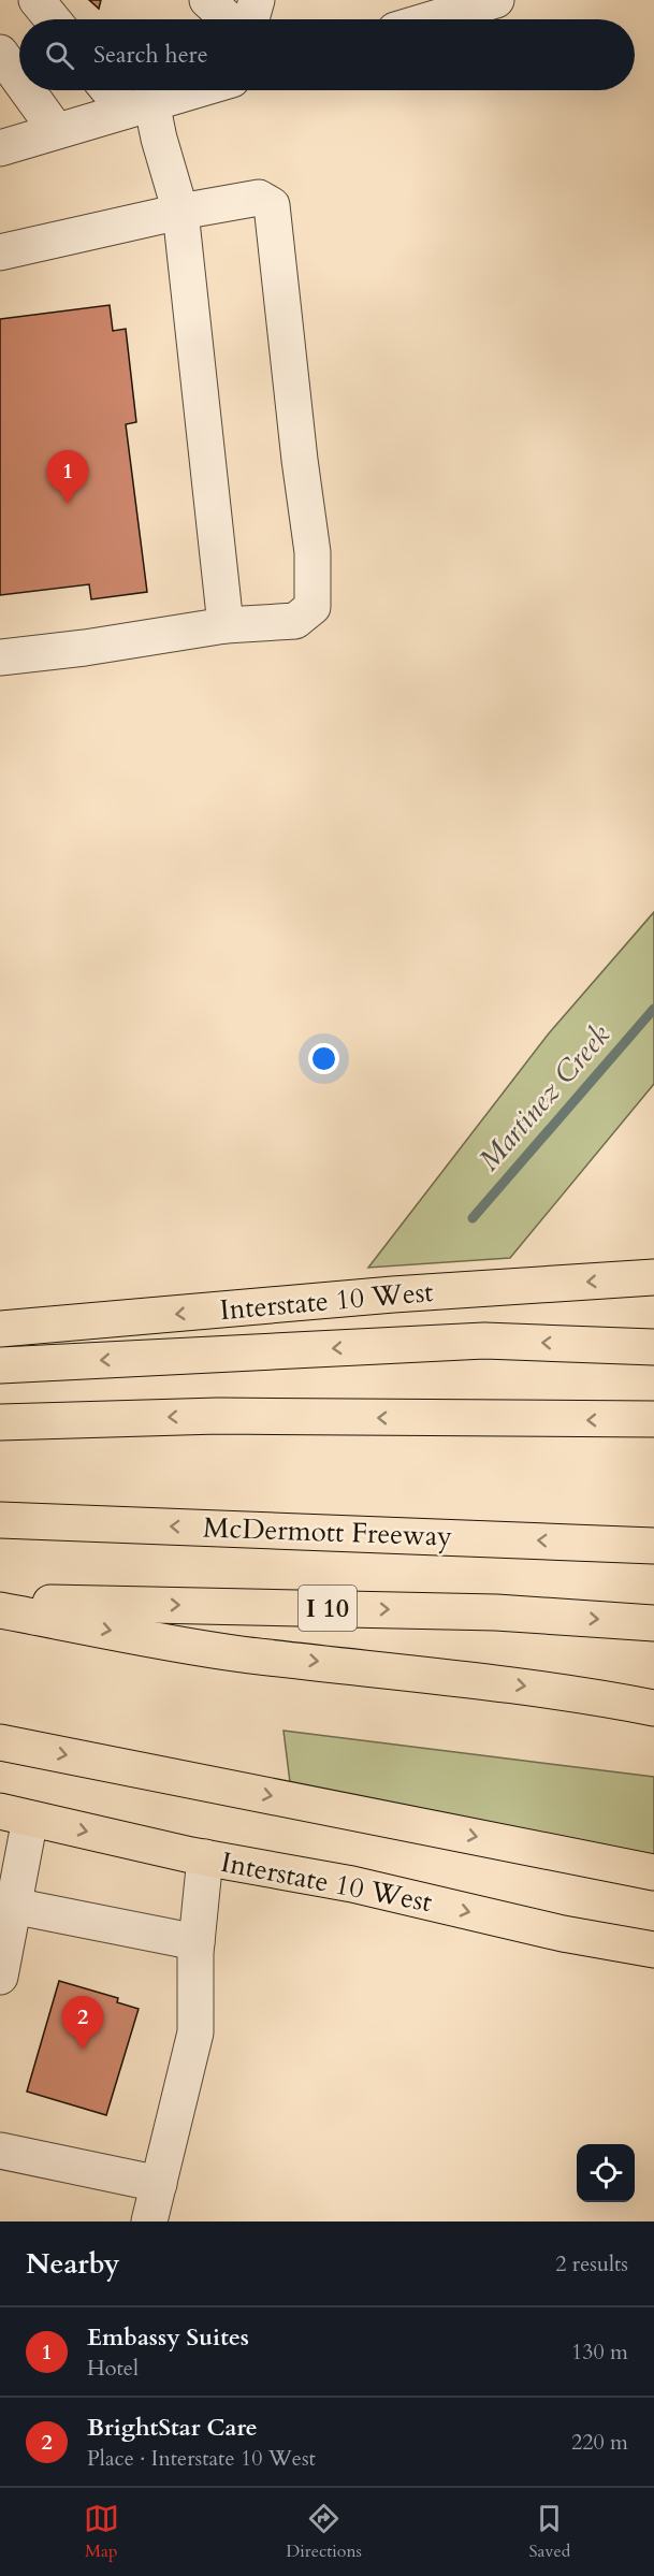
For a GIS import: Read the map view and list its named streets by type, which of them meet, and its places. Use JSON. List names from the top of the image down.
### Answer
{
  "streets": {
    "main road": ["Interstate 10 West", "McDermott Freeway", "I 10"]
  },
  "water": ["Martinez Creek"],
  "page": {
    "search": "Search here",
    "pins": ["1", "2"],
    "heading": ["Nearby", "2 results"],
    "list": [
      {
        "mark": "1",
        "name": "Embassy Suites",
        "note": "Hotel",
        "value": "130 m"
      },
      {
        "mark": "2",
        "name": "BrightStar Care",
        "note": "Place · Interstate 10 West",
        "value": "220 m"
      }
    ],
    "nav": ["Map", "Directions", "Saved"]
  }
}
